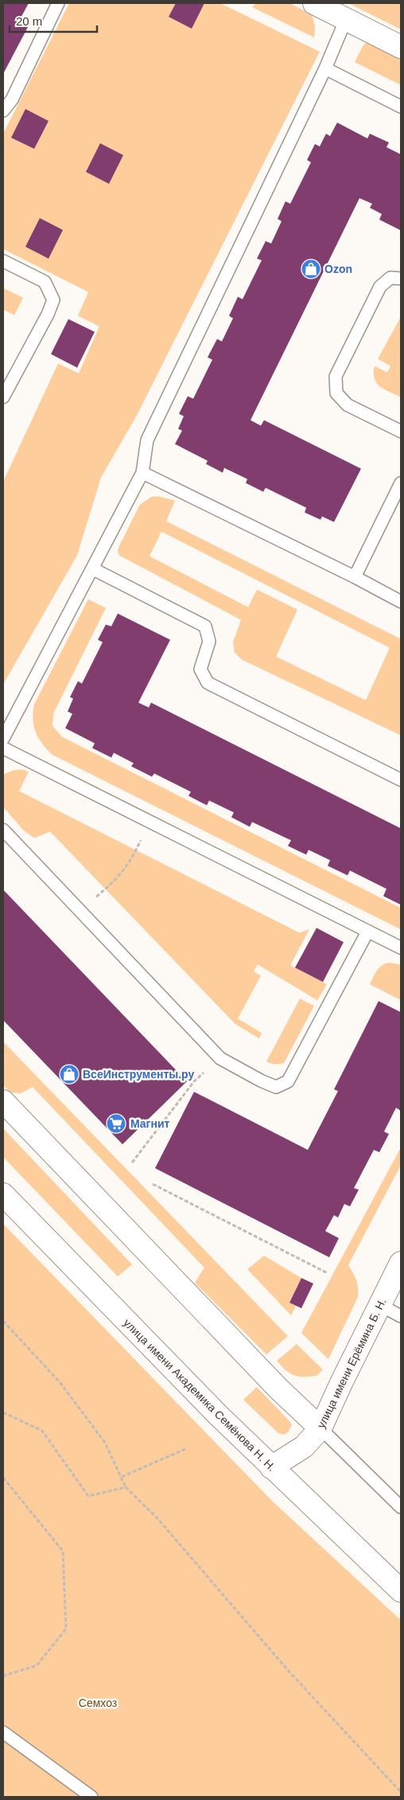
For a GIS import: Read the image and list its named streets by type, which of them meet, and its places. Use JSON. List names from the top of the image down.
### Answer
{
  "streets": {
    "street": ["улица имени Ерёмина Б. Н.", "улица имени Академика Семёнова Н. Н."]
  },
  "crossings": [
    ["улица имени Ерёмина Б. Н.", "улица имени Академика Семёнова Н. Н."]
  ],
  "parks": ["Семхоз"],
  "places": {
    "shop": ["Ozon", "ВсеИнструменты.ру"],
    "supermarket": ["Магнит"]
  },
  "scale_bar": "20 m"
}
